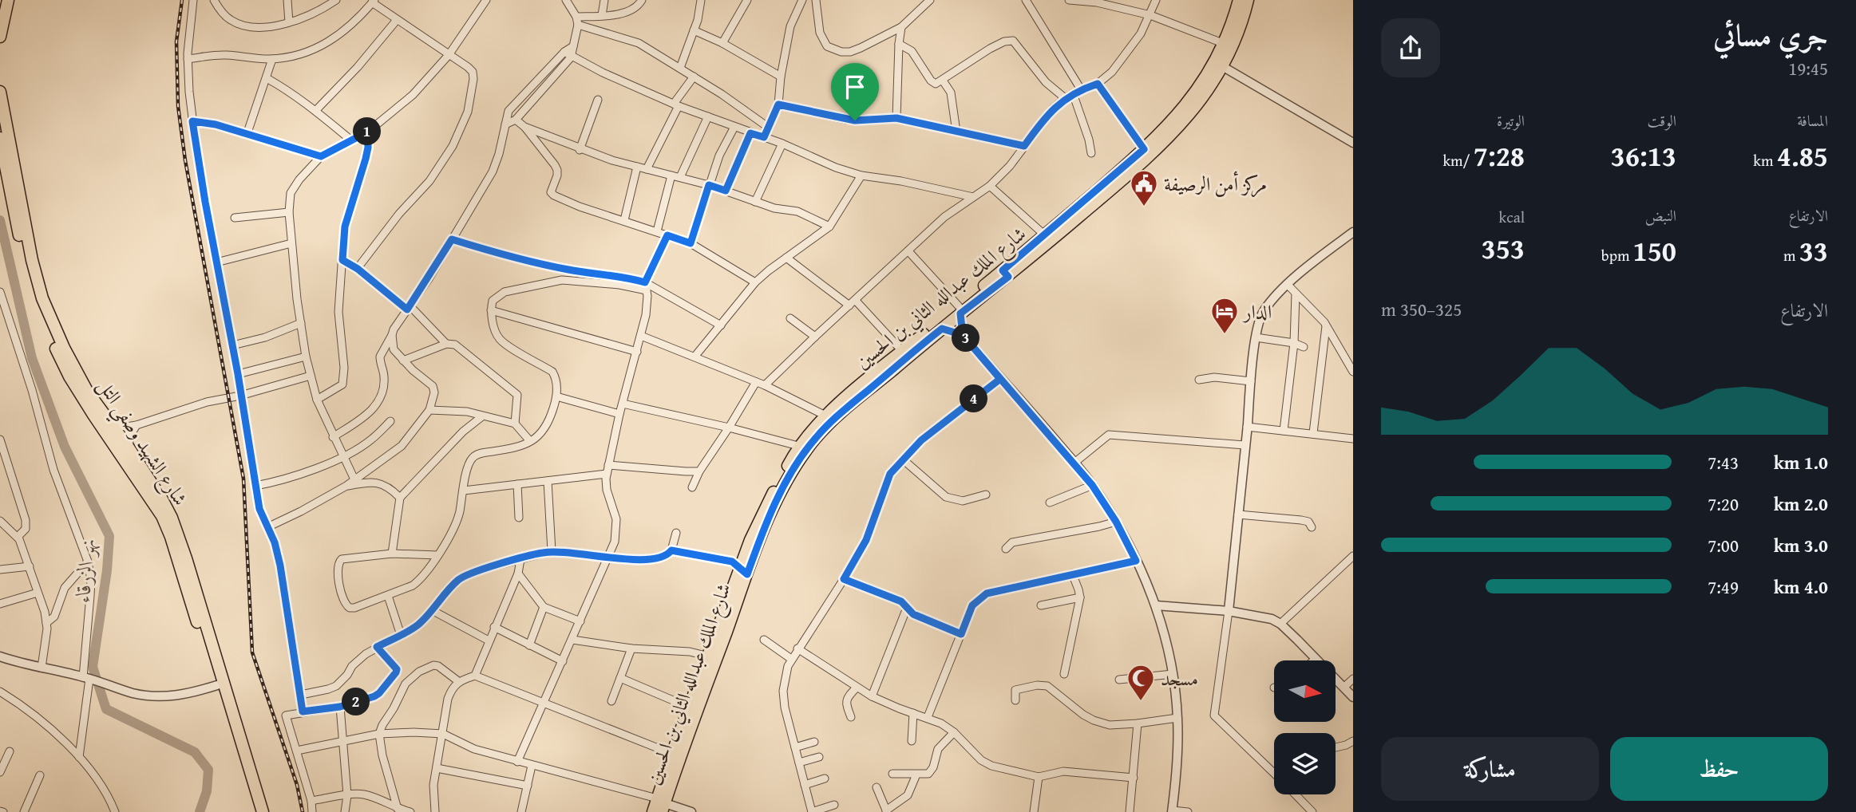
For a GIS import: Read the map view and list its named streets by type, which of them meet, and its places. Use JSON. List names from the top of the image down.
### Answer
{
  "streets": {
    "main road": ["شارع الملك عبدالله الثاني بن الحسين", "شارع الشهيد وصفي التل"]
  },
  "water": ["نهر الزرقاء"],
  "places": {
    "public building": ["مركز أمن الرصيفة"],
    "hotel": ["الدار"],
    "mosque": ["مسجد"]
  },
  "north": "right",
  "page": {
    "heading": ["جري مسائي", "19:45"],
    "stats": [
      ["المسافة", "4.85 km"],
      ["الوقت", "36:13"],
      ["الوتيرة", "7:28 /km"],
      ["الارتفاع", "33 m"],
      ["النبض", "150 bpm"],
      ["kcal", "353"]
    ],
    "pins": [
      "1",
      "3",
      "4",
      "2"
    ],
    "chart": ["الارتفاع", "325–350 m"],
    "list": [
      {
        "name": "1.0 km",
        "note": "7:43"
      },
      {
        "name": "2.0 km",
        "note": "7:20"
      },
      {
        "name": "3.0 km",
        "note": "7:00"
      },
      {
        "name": "4.0 km",
        "note": "7:49"
      }
    ],
    "buttons": ["حفظ", "مشاركة"]
  }
}
